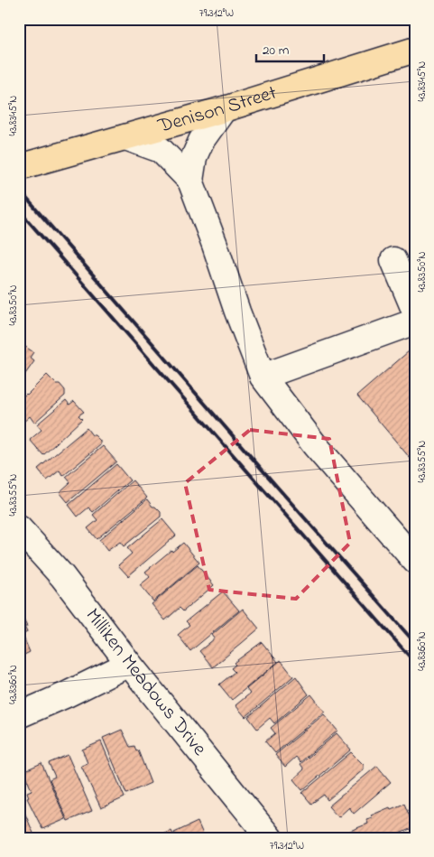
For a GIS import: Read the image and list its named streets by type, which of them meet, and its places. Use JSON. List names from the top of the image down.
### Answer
{
  "streets": {
    "main road": ["Denison Street"],
    "street": ["Milliken Meadows Drive"]
  },
  "scale_bar": "20 m",
  "coordinates": [
    "79.312°W",
    "43.8345°N",
    "43.8350°N",
    "43.8355°N",
    "43.8360°N"
  ]
}
